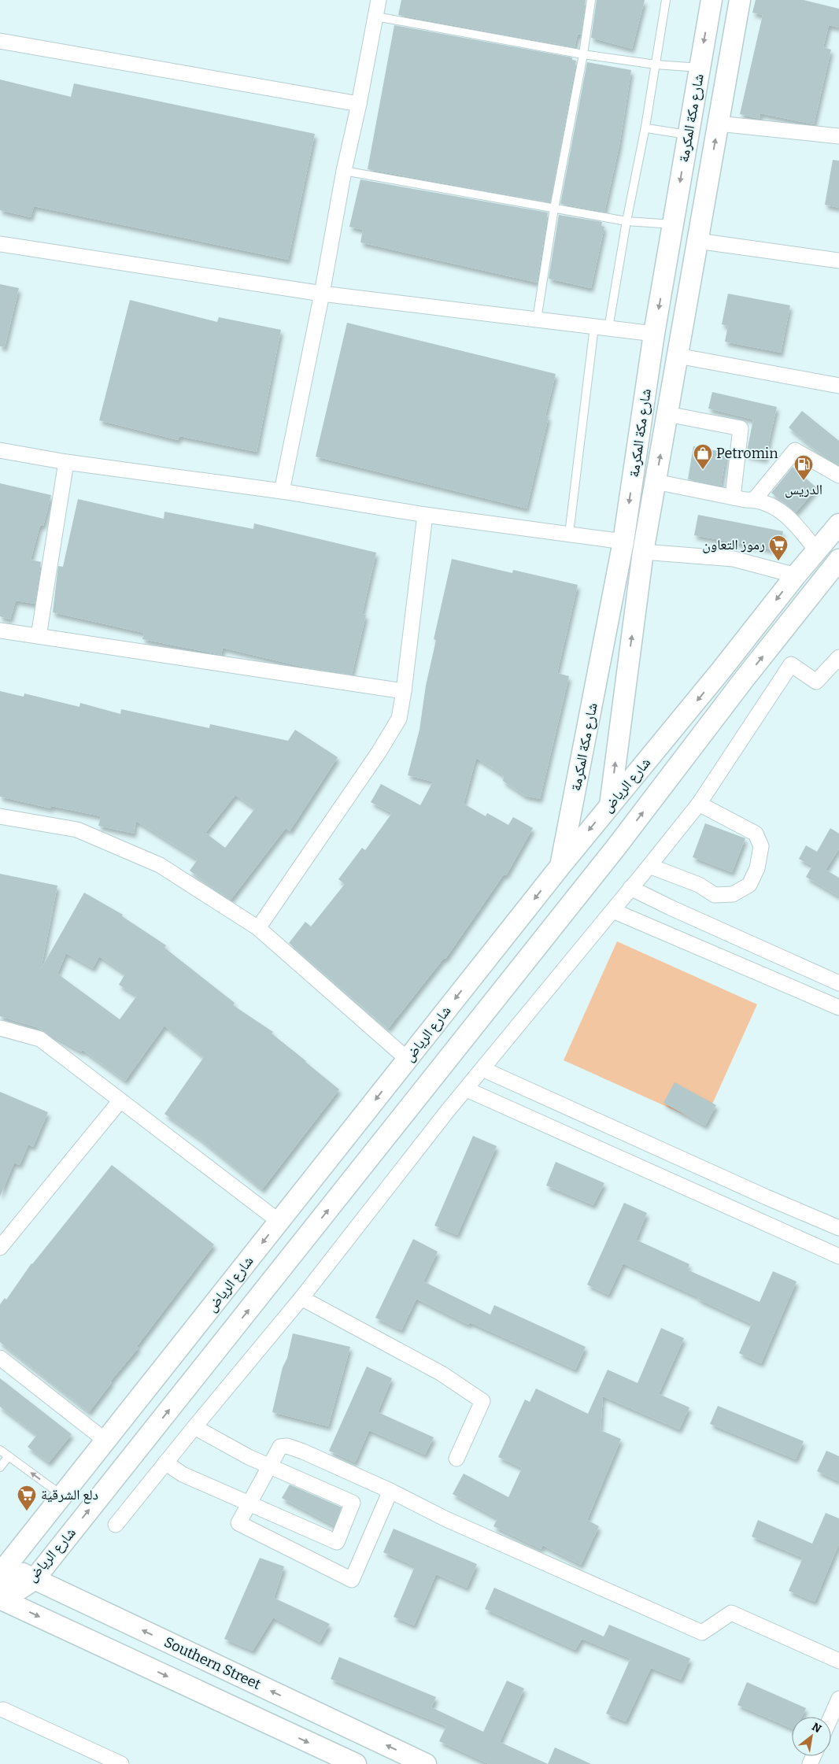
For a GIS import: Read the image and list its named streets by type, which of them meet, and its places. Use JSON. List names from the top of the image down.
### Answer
{
  "streets": {
    "main road": ["شارع مكة المكرمة", "شارع الرياض", "Southern Street"]
  },
  "crossings": [
    ["شارع مكة المكرمة", "شارع الرياض"],
    ["شارع الرياض", "Southern Street"]
  ],
  "places": {
    "shop": ["Petromin"],
    "fuel station": ["الدريس"],
    "supermarket": ["رموز التعاون", "دلع الشرقية"]
  },
  "north": "top right"
}
